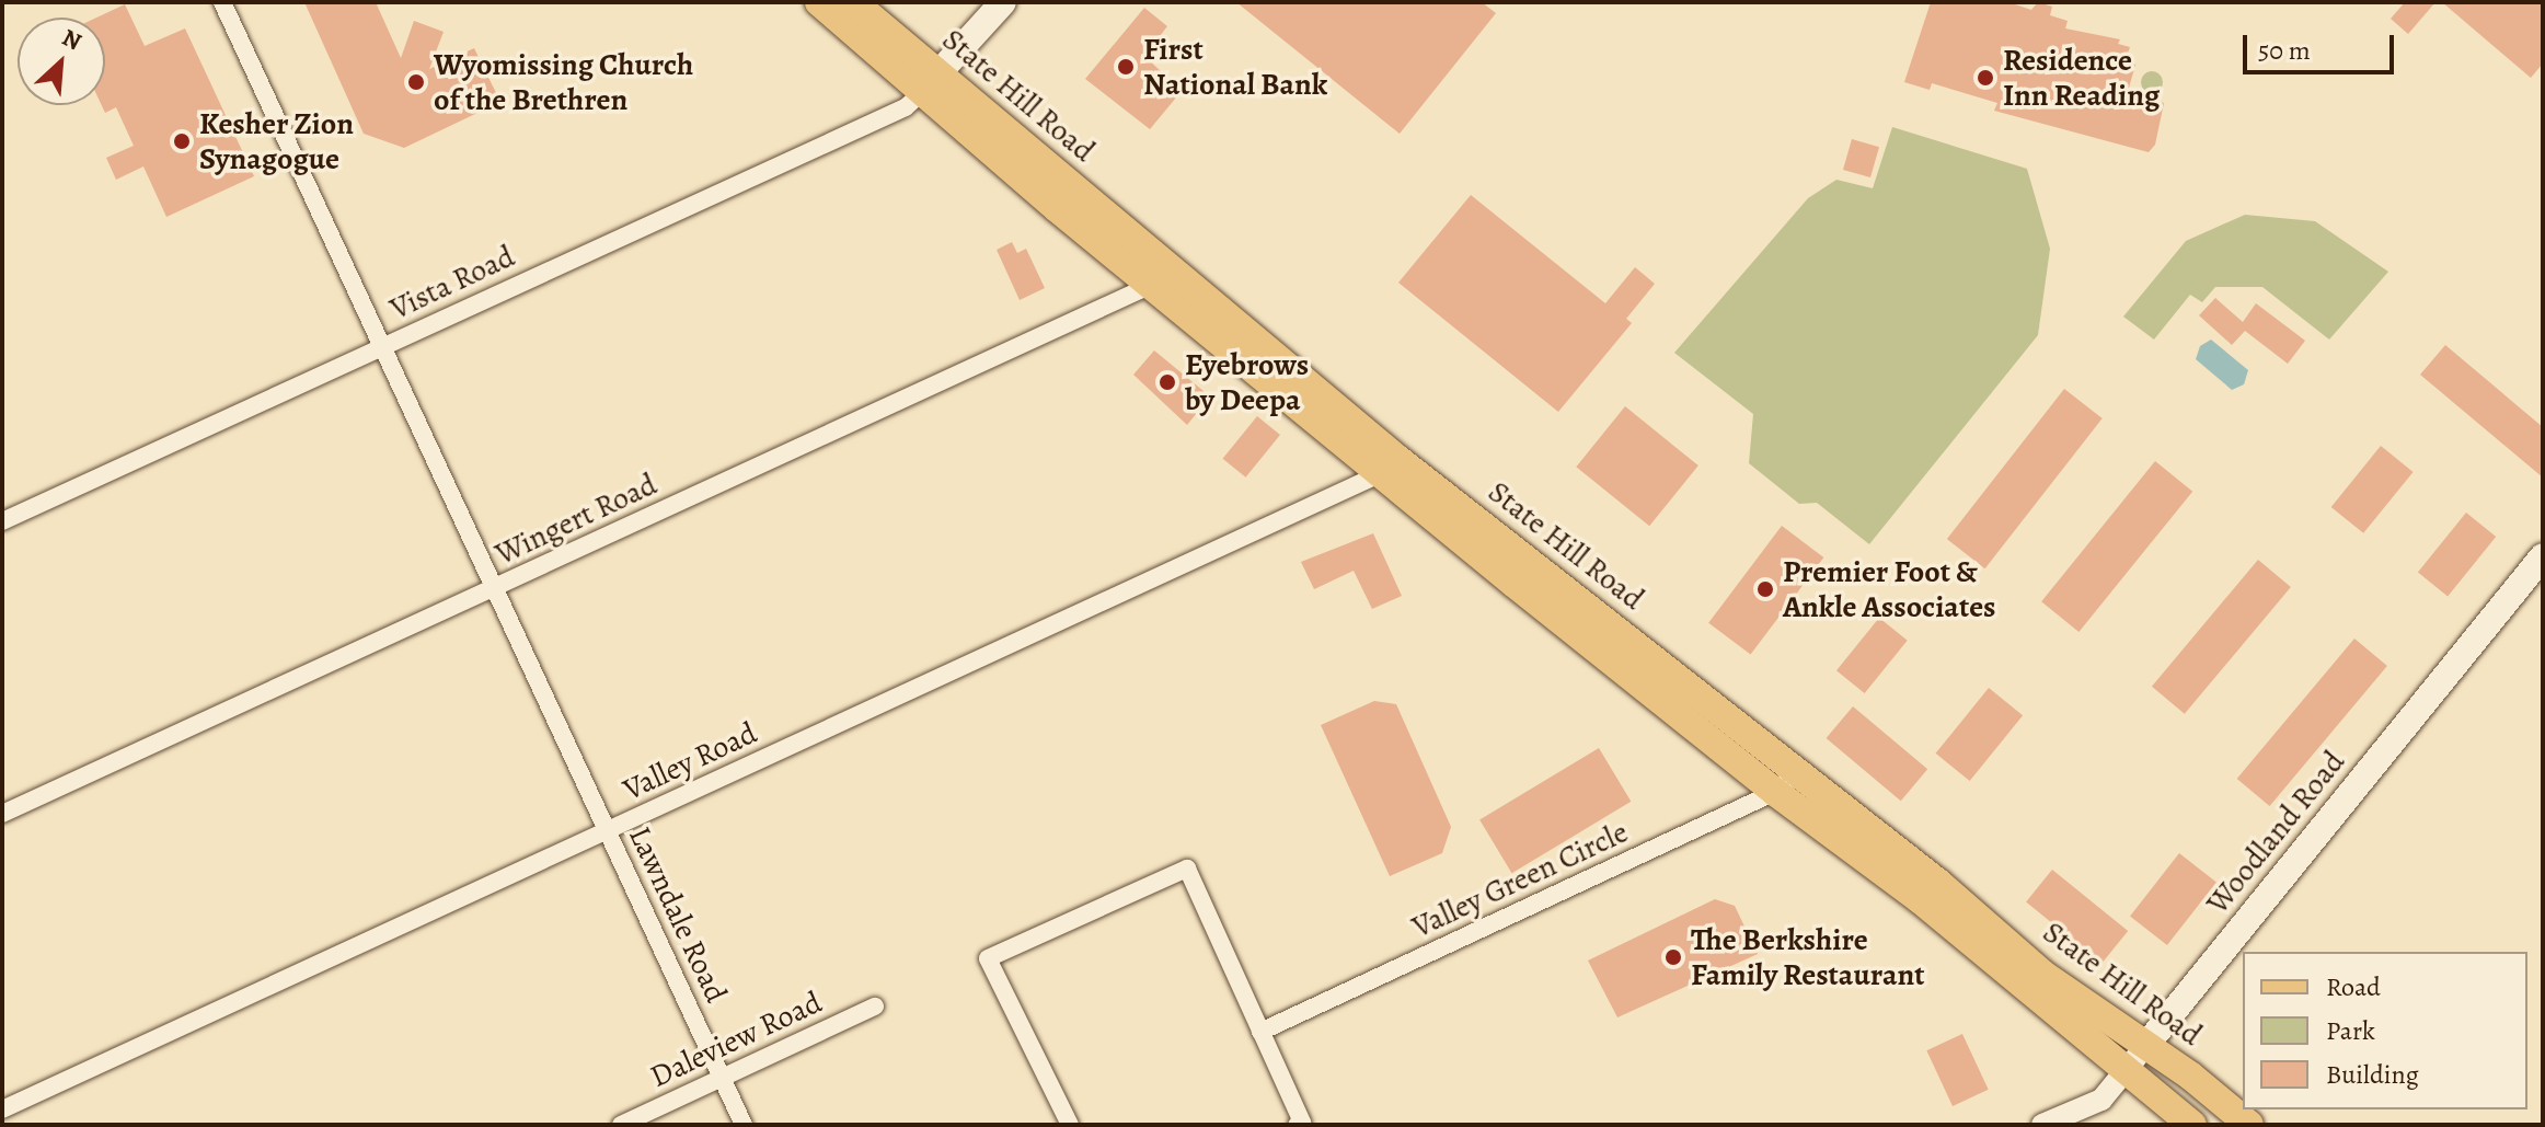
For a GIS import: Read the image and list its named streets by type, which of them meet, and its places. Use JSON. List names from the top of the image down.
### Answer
{
  "streets": {
    "main road": ["State Hill Road", "Woodland Road"],
    "street": [
      "Vista Road",
      "Wingert Road",
      "Valley Road",
      "Valley Green Circle",
      "Lawndale Road",
      "Daleview Road"
    ]
  },
  "crossings": [
    ["State Hill Road", "Vista Road"],
    ["State Hill Road", "Wingert Road"],
    ["State Hill Road", "Valley Road"],
    ["State Hill Road", "Woodland Road"],
    ["State Hill Road", "Valley Green Circle"],
    ["Vista Road", "Lawndale Road"],
    ["Wingert Road", "Lawndale Road"],
    ["Valley Road", "Lawndale Road"],
    ["Lawndale Road", "Daleview Road"]
  ],
  "places": [
    "First National Bank",
    "Residence Inn Reading",
    "Wyomissing Church of the Brethren",
    "Kesher Zion Synagogue",
    "Eyebrows by Deepa",
    "Premier Foot & Ankle Associates",
    "The Berkshire Family Restaurant"
  ],
  "legend": ["Road", "Park", "Building"],
  "scale_bar": "50 m",
  "north": "top right"
}
